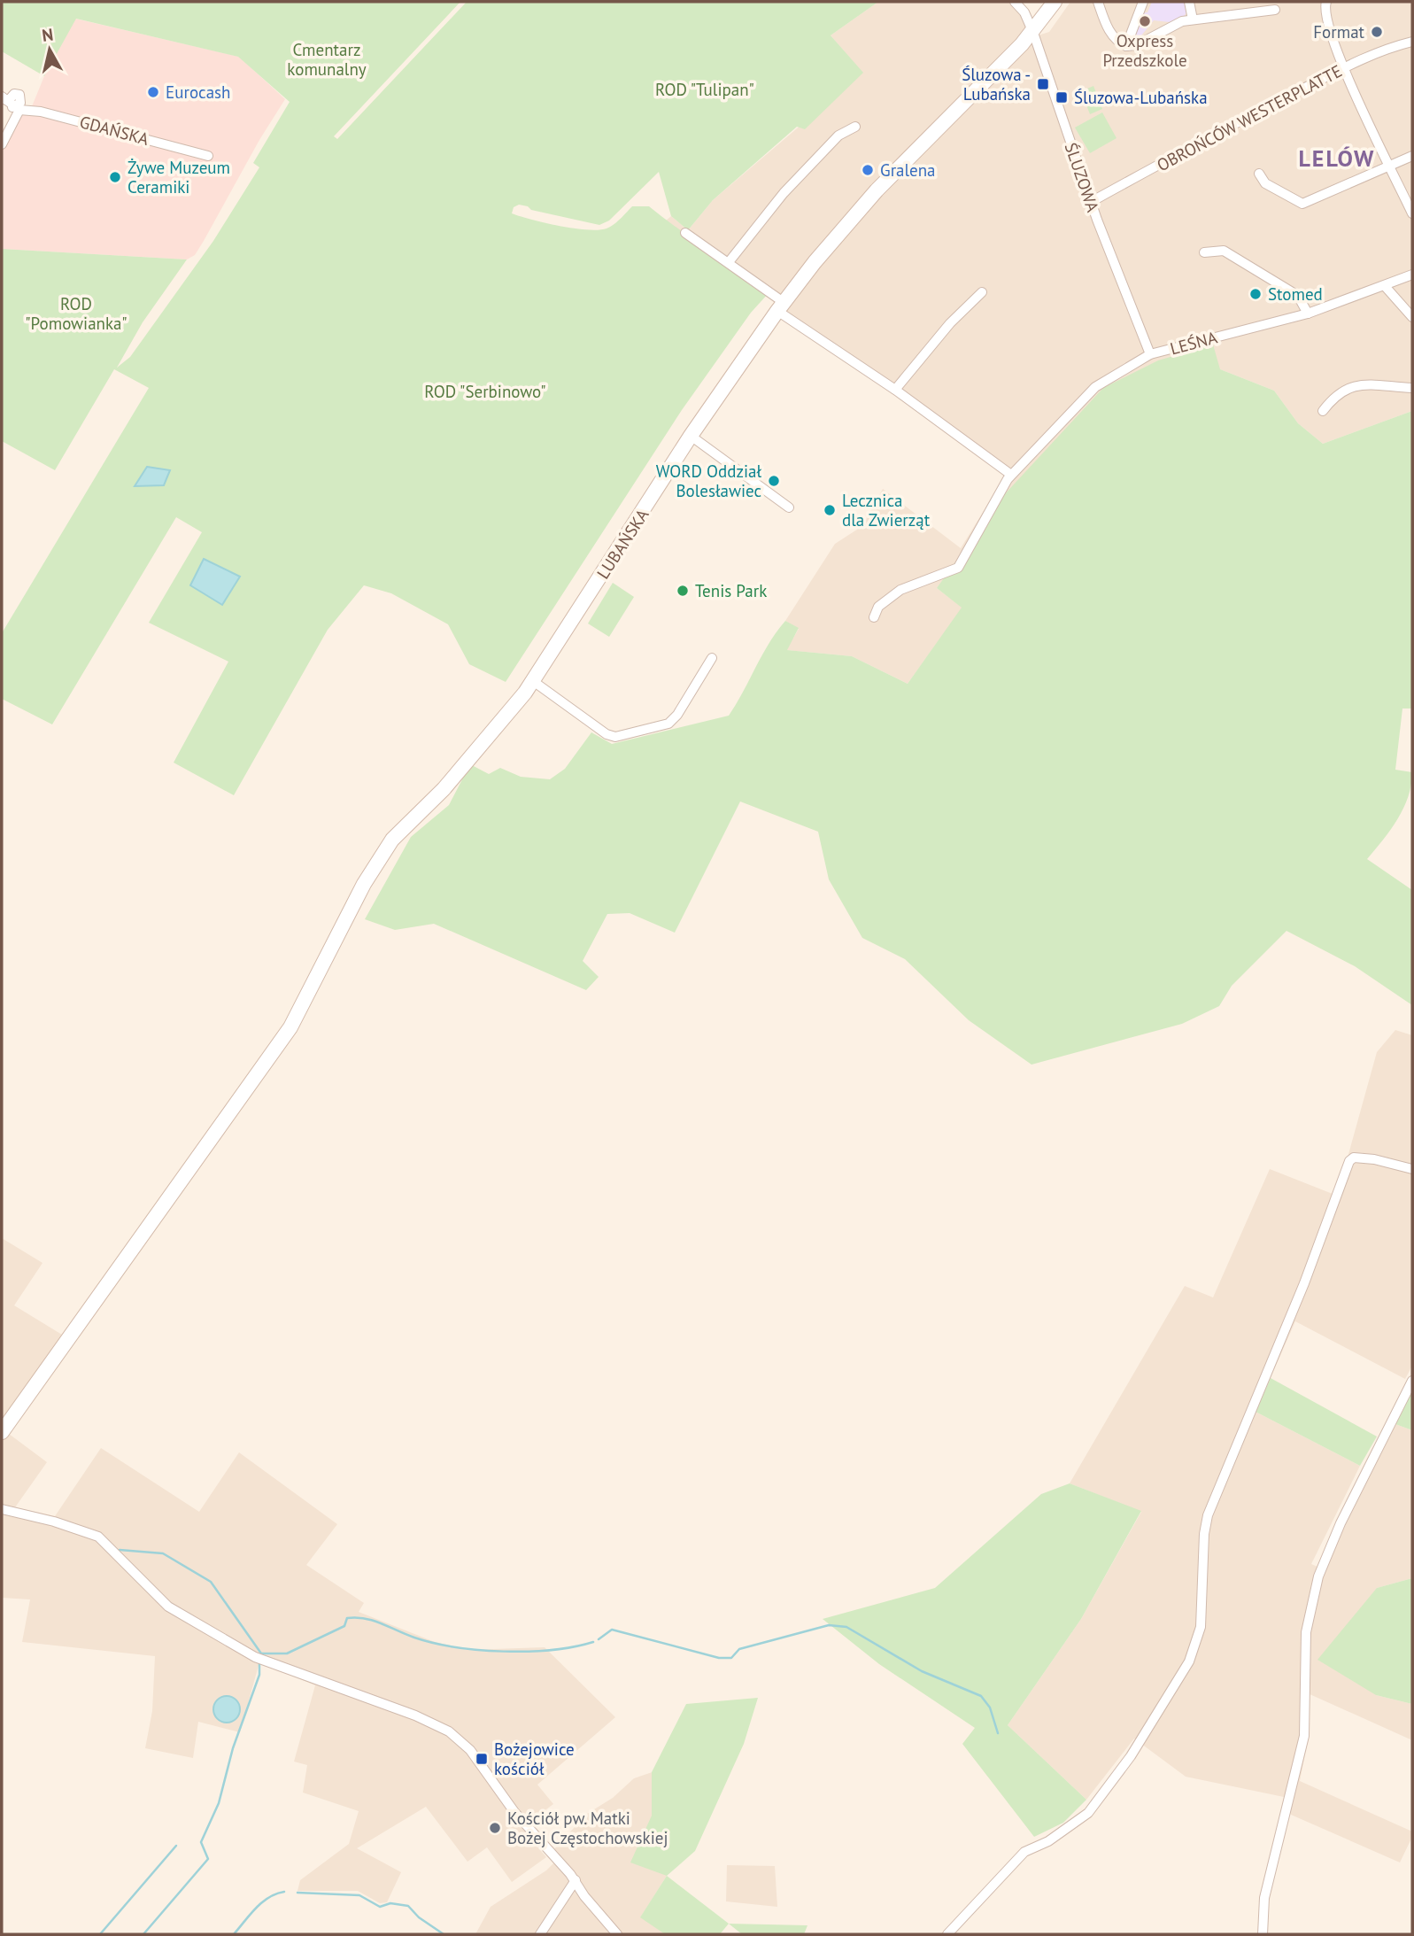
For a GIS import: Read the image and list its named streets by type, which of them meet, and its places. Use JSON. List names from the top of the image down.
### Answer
{
  "streets": {
    "street": [
      "OBROŃCÓW WESTERPLATTE",
      "GDAŃSKA",
      "ŚLUZOWA",
      "LEŚNA",
      "LUBAŃSKA"
    ]
  },
  "crossings": [
    ["OBROŃCÓW WESTERPLATTE", "ŚLUZOWA"],
    ["ŚLUZOWA", "LEŚNA"],
    ["ŚLUZOWA", "LUBAŃSKA"]
  ],
  "districts": ["LELÓW"],
  "parks": [
    "Cmentarz komunalny",
    "ROD \"Tulipan\"",
    "ROD \"Pomowianka\"",
    "ROD \"Serbinowo\""
  ],
  "places": {
    "other": [
      "Oxpress Przedszkole",
      "Format",
      "Eurocash",
      "Gralena",
      "Żywe Muzeum Ceramiki",
      "Stomed",
      "WORD Oddział Bolesławiec",
      "Lecznica dla Zwierząt",
      "Tenis Park",
      "Kościół pw. Matki Bożej Częstochowskiej"
    ],
    "transit": ["Śluzowa - Lubańska", "Śluzowa-Lubańska", "Bożejowice kościół"]
  },
  "north": "top"
}
